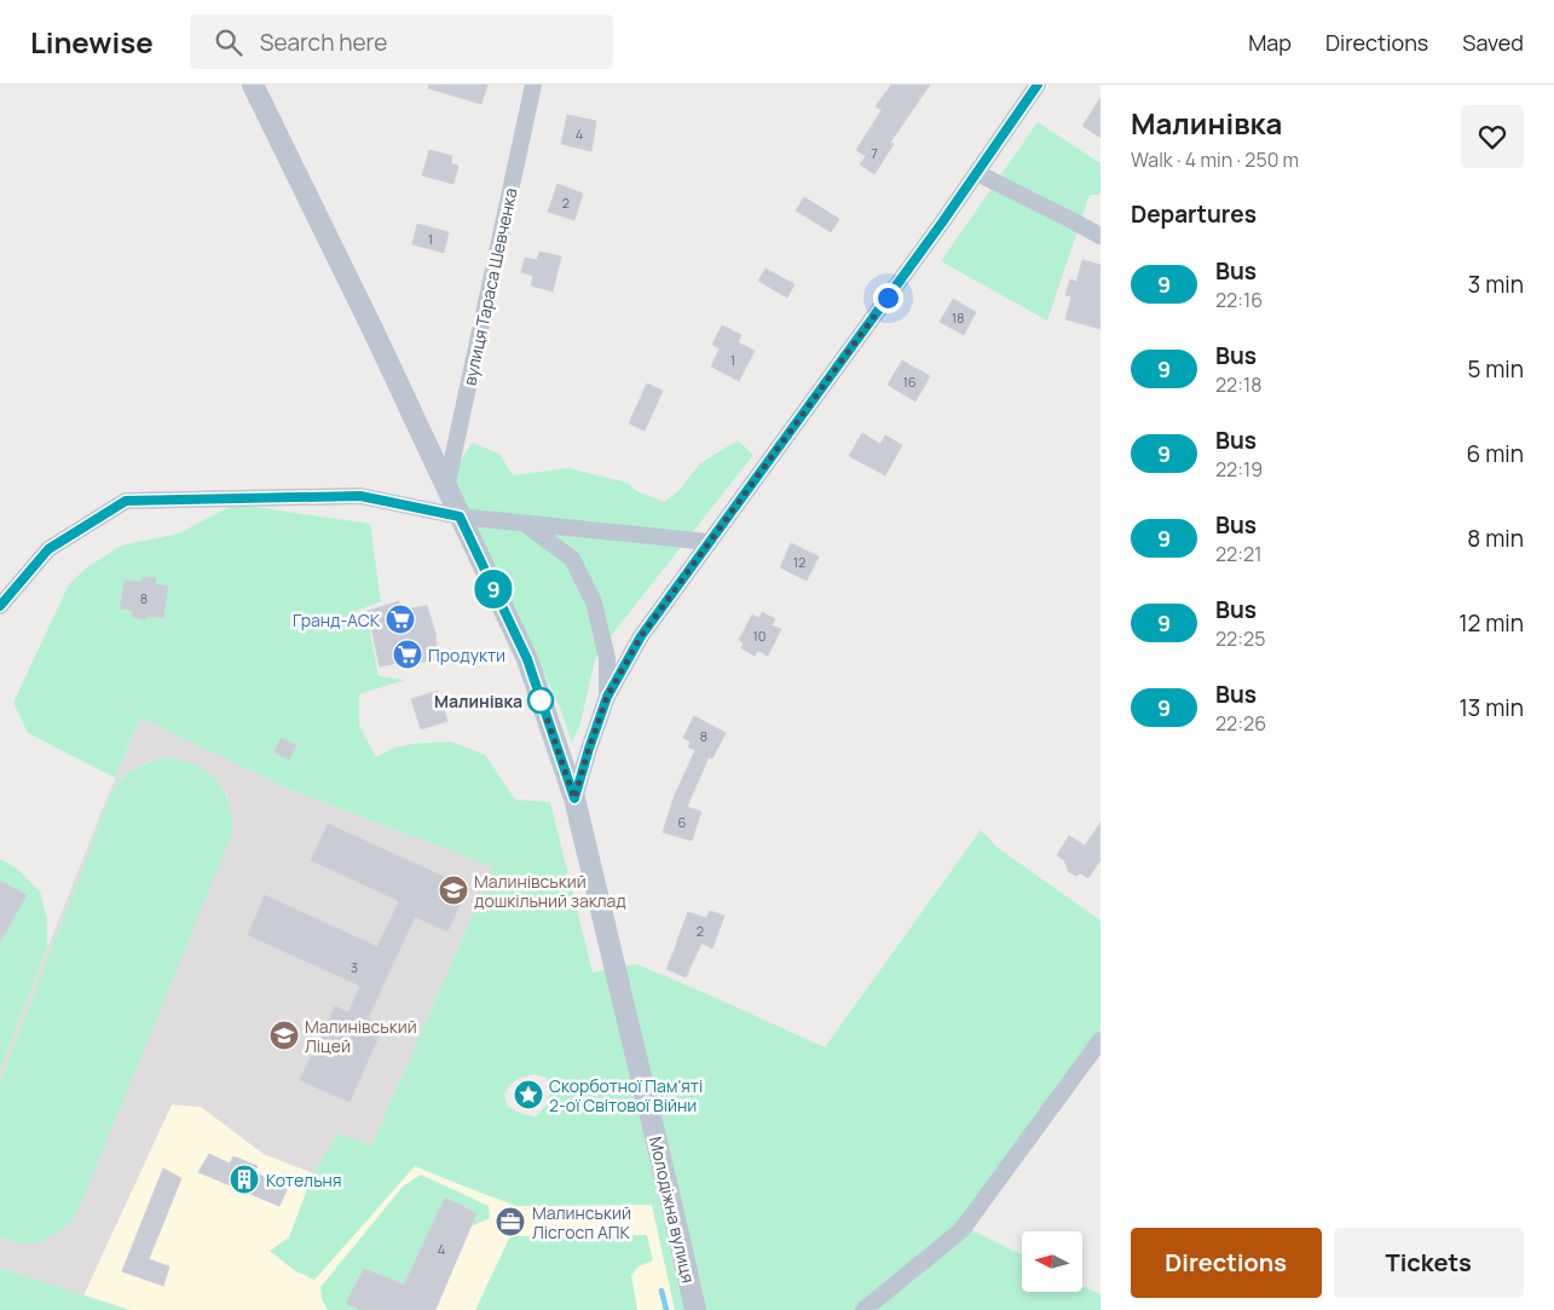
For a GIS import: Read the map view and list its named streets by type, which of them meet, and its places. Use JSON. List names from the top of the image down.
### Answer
{
  "streets": {
    "street": ["вулиця Тараса Шевченка", "Молодіжна вулиця"]
  },
  "crossings": [
    ["вулиця Тараса Шевченка", "Молодіжна вулиця"]
  ],
  "places": {
    "supermarket": ["Гранд-АСК", "Продукти"],
    "other": ["Малинівка"],
    "school or university": ["Малинівський дошкільний заклад", "Малинівський Ліцей"],
    "place": ["Скорботної Пам'яті 2-ої Світової Війни"],
    "building": ["Котельня"],
    "office": ["Малинський Лісгосп АПК"]
  },
  "lines": ["bus line 9"],
  "house_numbers": [
    "4",
    "7",
    "2",
    "1",
    "18",
    "1",
    "16",
    "12",
    "8",
    "10",
    "8",
    "6",
    "2",
    "3",
    "4"
  ],
  "north": "left",
  "page": {
    "header": "Linewise",
    "search": "Search here",
    "nav": ["Map", "Directions", "Saved"],
    "on_map": "9",
    "heading": [
      ["Малинівка", "Walk · 4 min · 250 m"],
      "Departures"
    ],
    "list": [
      {
        "mark": "9",
        "name": "Bus",
        "note": "22:16",
        "value": "3 min"
      },
      {
        "mark": "9",
        "name": "Bus",
        "note": "22:18",
        "value": "5 min"
      },
      {
        "mark": "9",
        "name": "Bus",
        "note": "22:19",
        "value": "6 min"
      },
      {
        "mark": "9",
        "name": "Bus",
        "note": "22:21",
        "value": "8 min"
      },
      {
        "mark": "9",
        "name": "Bus",
        "note": "22:25",
        "value": "12 min"
      },
      {
        "mark": "9",
        "name": "Bus",
        "note": "22:26",
        "value": "13 min"
      }
    ],
    "buttons": ["Directions", "Tickets"]
  }
}
